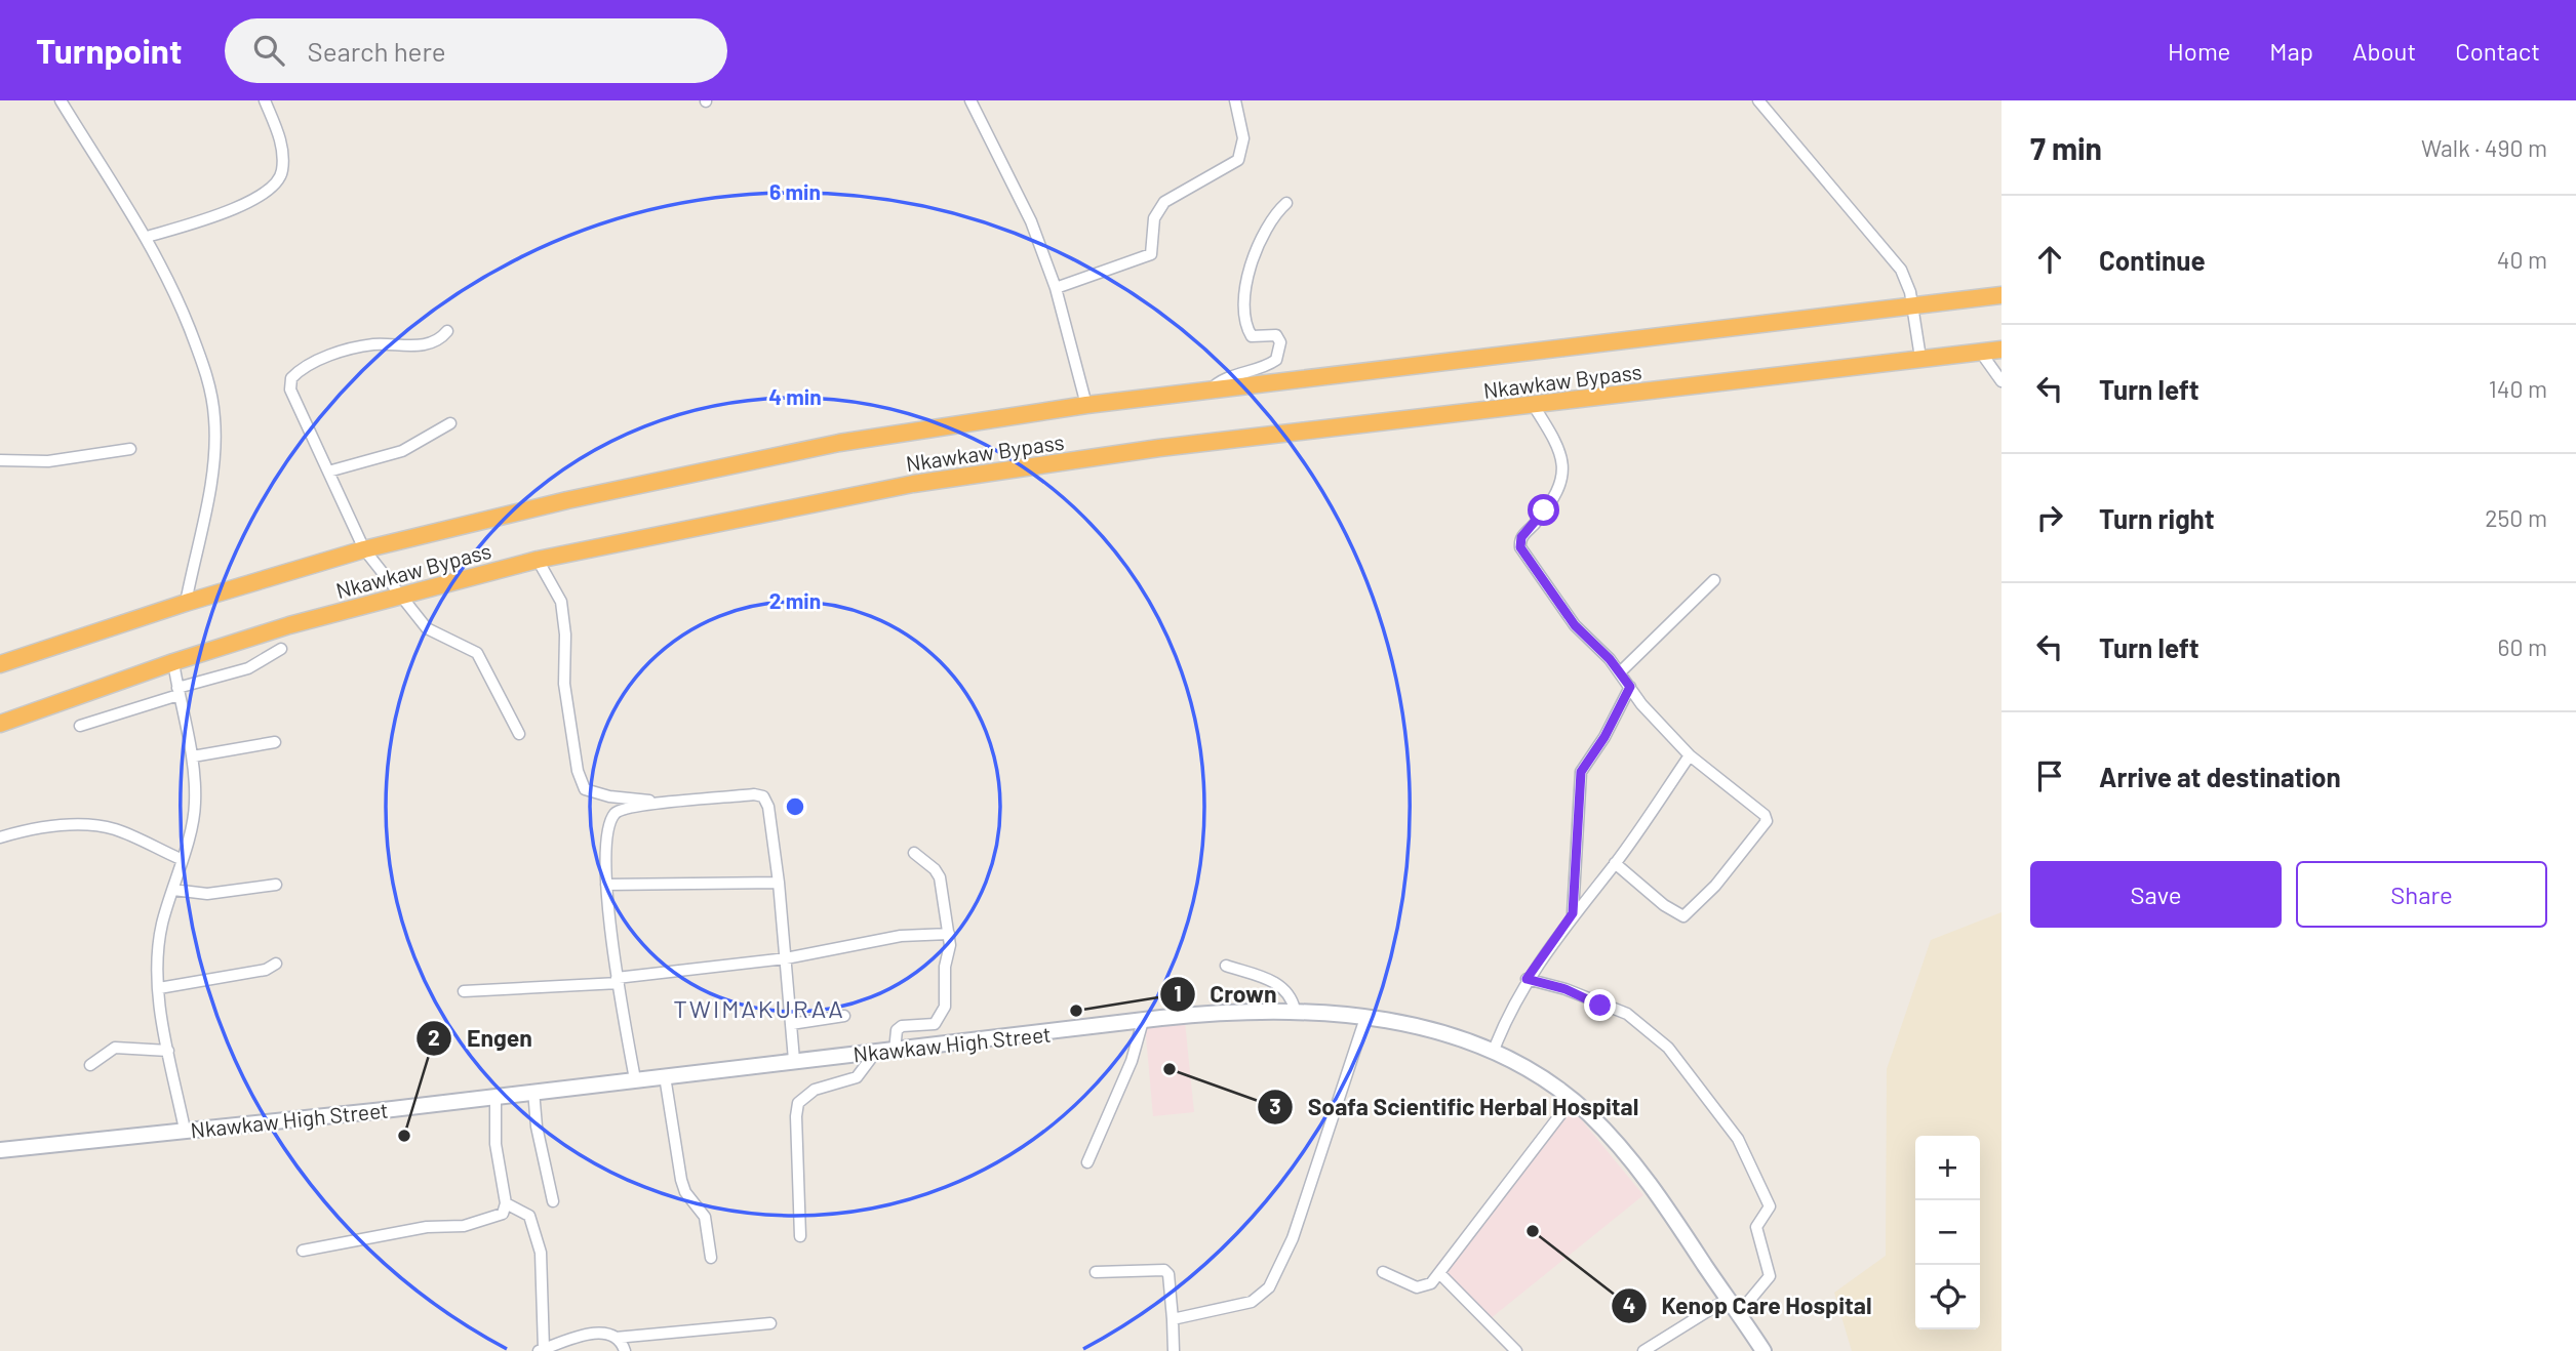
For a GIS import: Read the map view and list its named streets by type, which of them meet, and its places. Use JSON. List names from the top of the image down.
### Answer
{
  "streets": {
    "highway": ["Nkawkaw Bypass"],
    "main road": ["Nkawkaw High Street"]
  },
  "districts": ["TWIMAKURAA"],
  "places": [
    "Crown",
    "Soafa Scientific Herbal Hospital",
    "Engen",
    "Kenop Care Hospital"
  ],
  "page": {
    "header": "Turnpoint",
    "search": "Search here",
    "nav": [
      "Home",
      "Map",
      "About",
      "Contact"
    ],
    "heading": ["7 min", "Walk · 490 m"],
    "list": [
      ["Continue", "40 m"],
      ["Turn left", "140 m"],
      ["Turn right", "250 m"],
      ["Turn left", "60 m"],
      "Arrive at destination"
    ],
    "buttons": ["Save", "Share"],
    "map_buttons": ["+", "−"]
  },
  "rings": ["6 min", "4 min", "2 min"]
}
